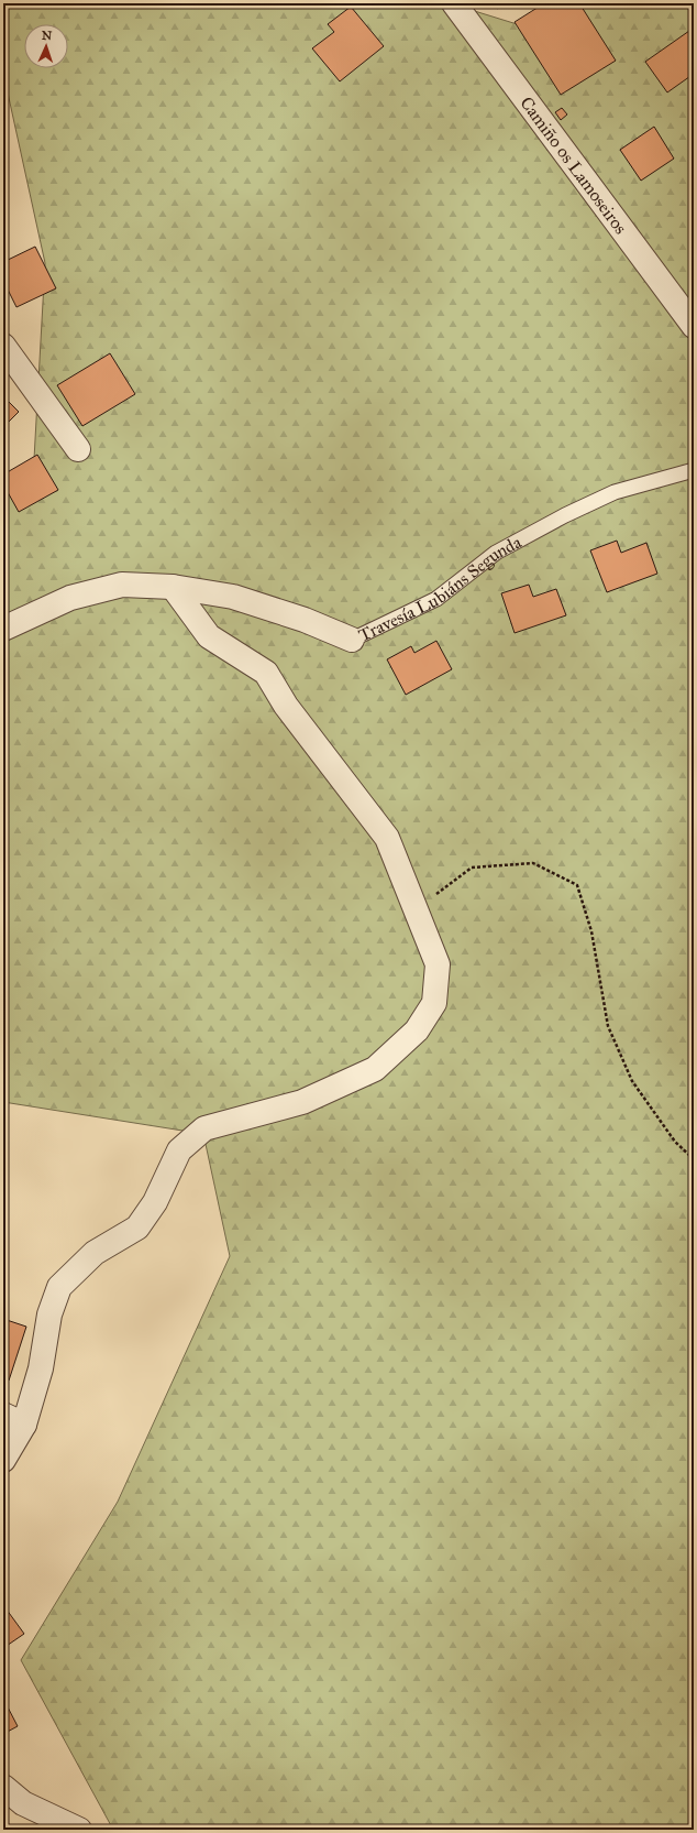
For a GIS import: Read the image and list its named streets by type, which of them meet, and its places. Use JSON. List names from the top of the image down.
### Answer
{
  "streets": {
    "street": ["Camiño os Lamoseiros", "Travesía Lubiáns Segunda"]
  },
  "north": "top"
}
